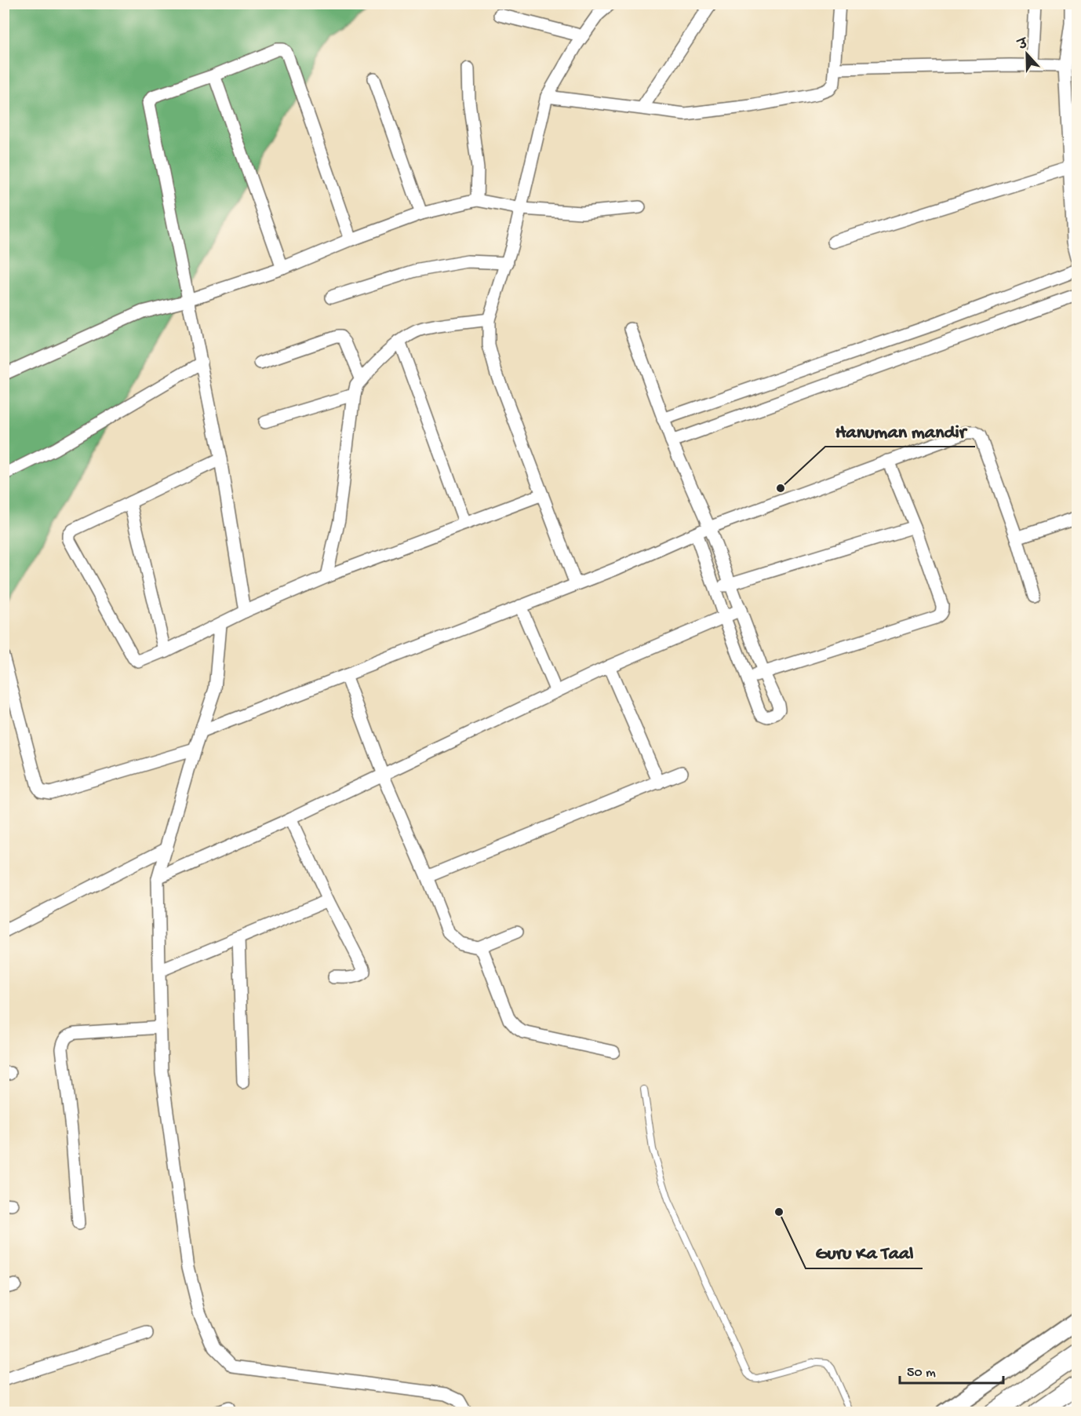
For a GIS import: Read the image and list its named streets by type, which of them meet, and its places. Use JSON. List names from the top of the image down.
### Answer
{
  "places": ["Hanuman mandir", "Guru Ka Taal"],
  "scale_bar": "50 m",
  "north": "top"
}
